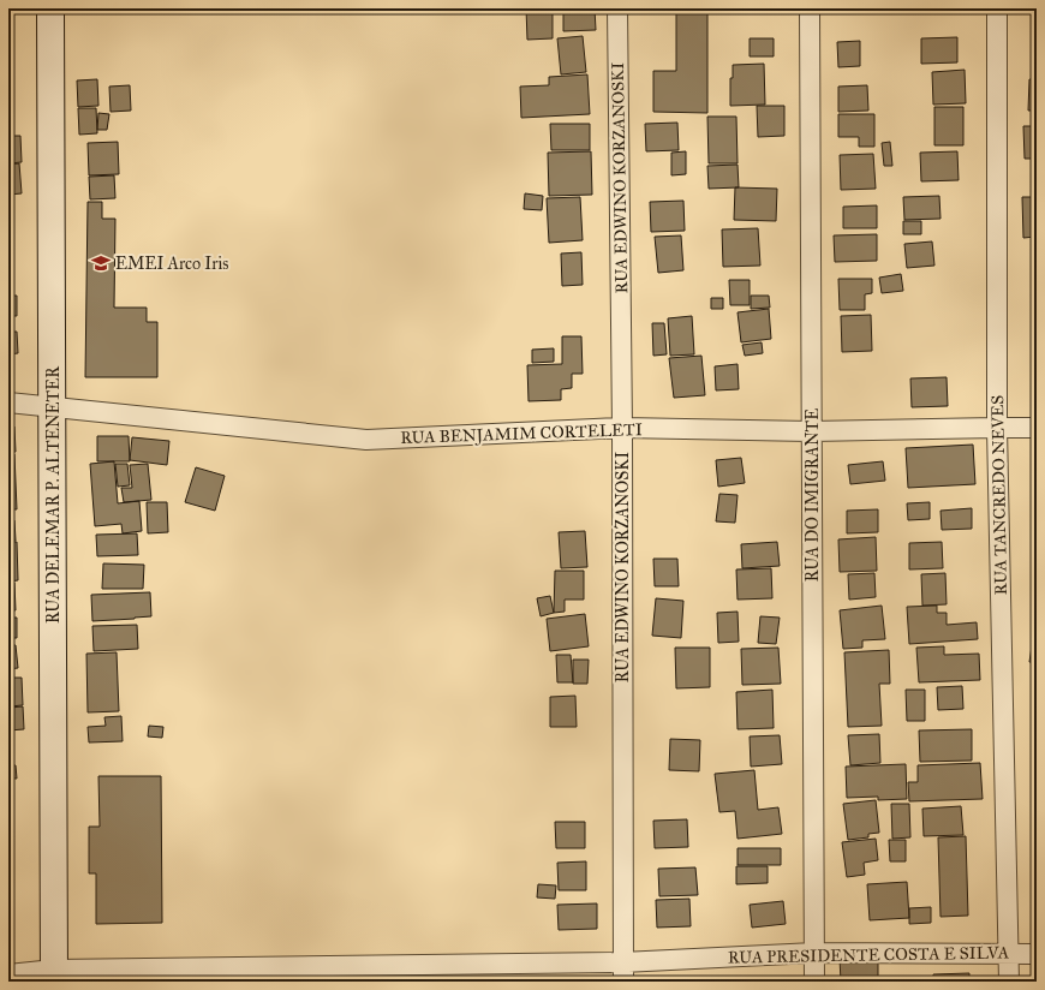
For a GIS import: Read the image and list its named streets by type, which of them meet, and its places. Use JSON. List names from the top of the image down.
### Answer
{
  "streets": {
    "street": [
      "RUA EDWINO KORZANOSKI",
      "RUA BENJAMIM CORTELETI",
      "RUA DELEMAR P. ALTENETER",
      "RUA DO IMIGRANTE",
      "RUA TANCREDO NEVES",
      "RUA PRESIDENTE COSTA E SILVA"
    ]
  },
  "crossings": [
    ["RUA EDWINO KORZANOSKI", "RUA BENJAMIM CORTELETI"],
    ["RUA EDWINO KORZANOSKI", "RUA PRESIDENTE COSTA E SILVA"],
    ["RUA BENJAMIM CORTELETI", "RUA DELEMAR P. ALTENETER"],
    ["RUA BENJAMIM CORTELETI", "RUA DO IMIGRANTE"],
    ["RUA BENJAMIM CORTELETI", "RUA TANCREDO NEVES"],
    ["RUA DELEMAR P. ALTENETER", "RUA PRESIDENTE COSTA E SILVA"],
    ["RUA DO IMIGRANTE", "RUA PRESIDENTE COSTA E SILVA"],
    ["RUA TANCREDO NEVES", "RUA PRESIDENTE COSTA E SILVA"]
  ],
  "places": {
    "school or university": ["EMEI Arco Iris"]
  }
}
